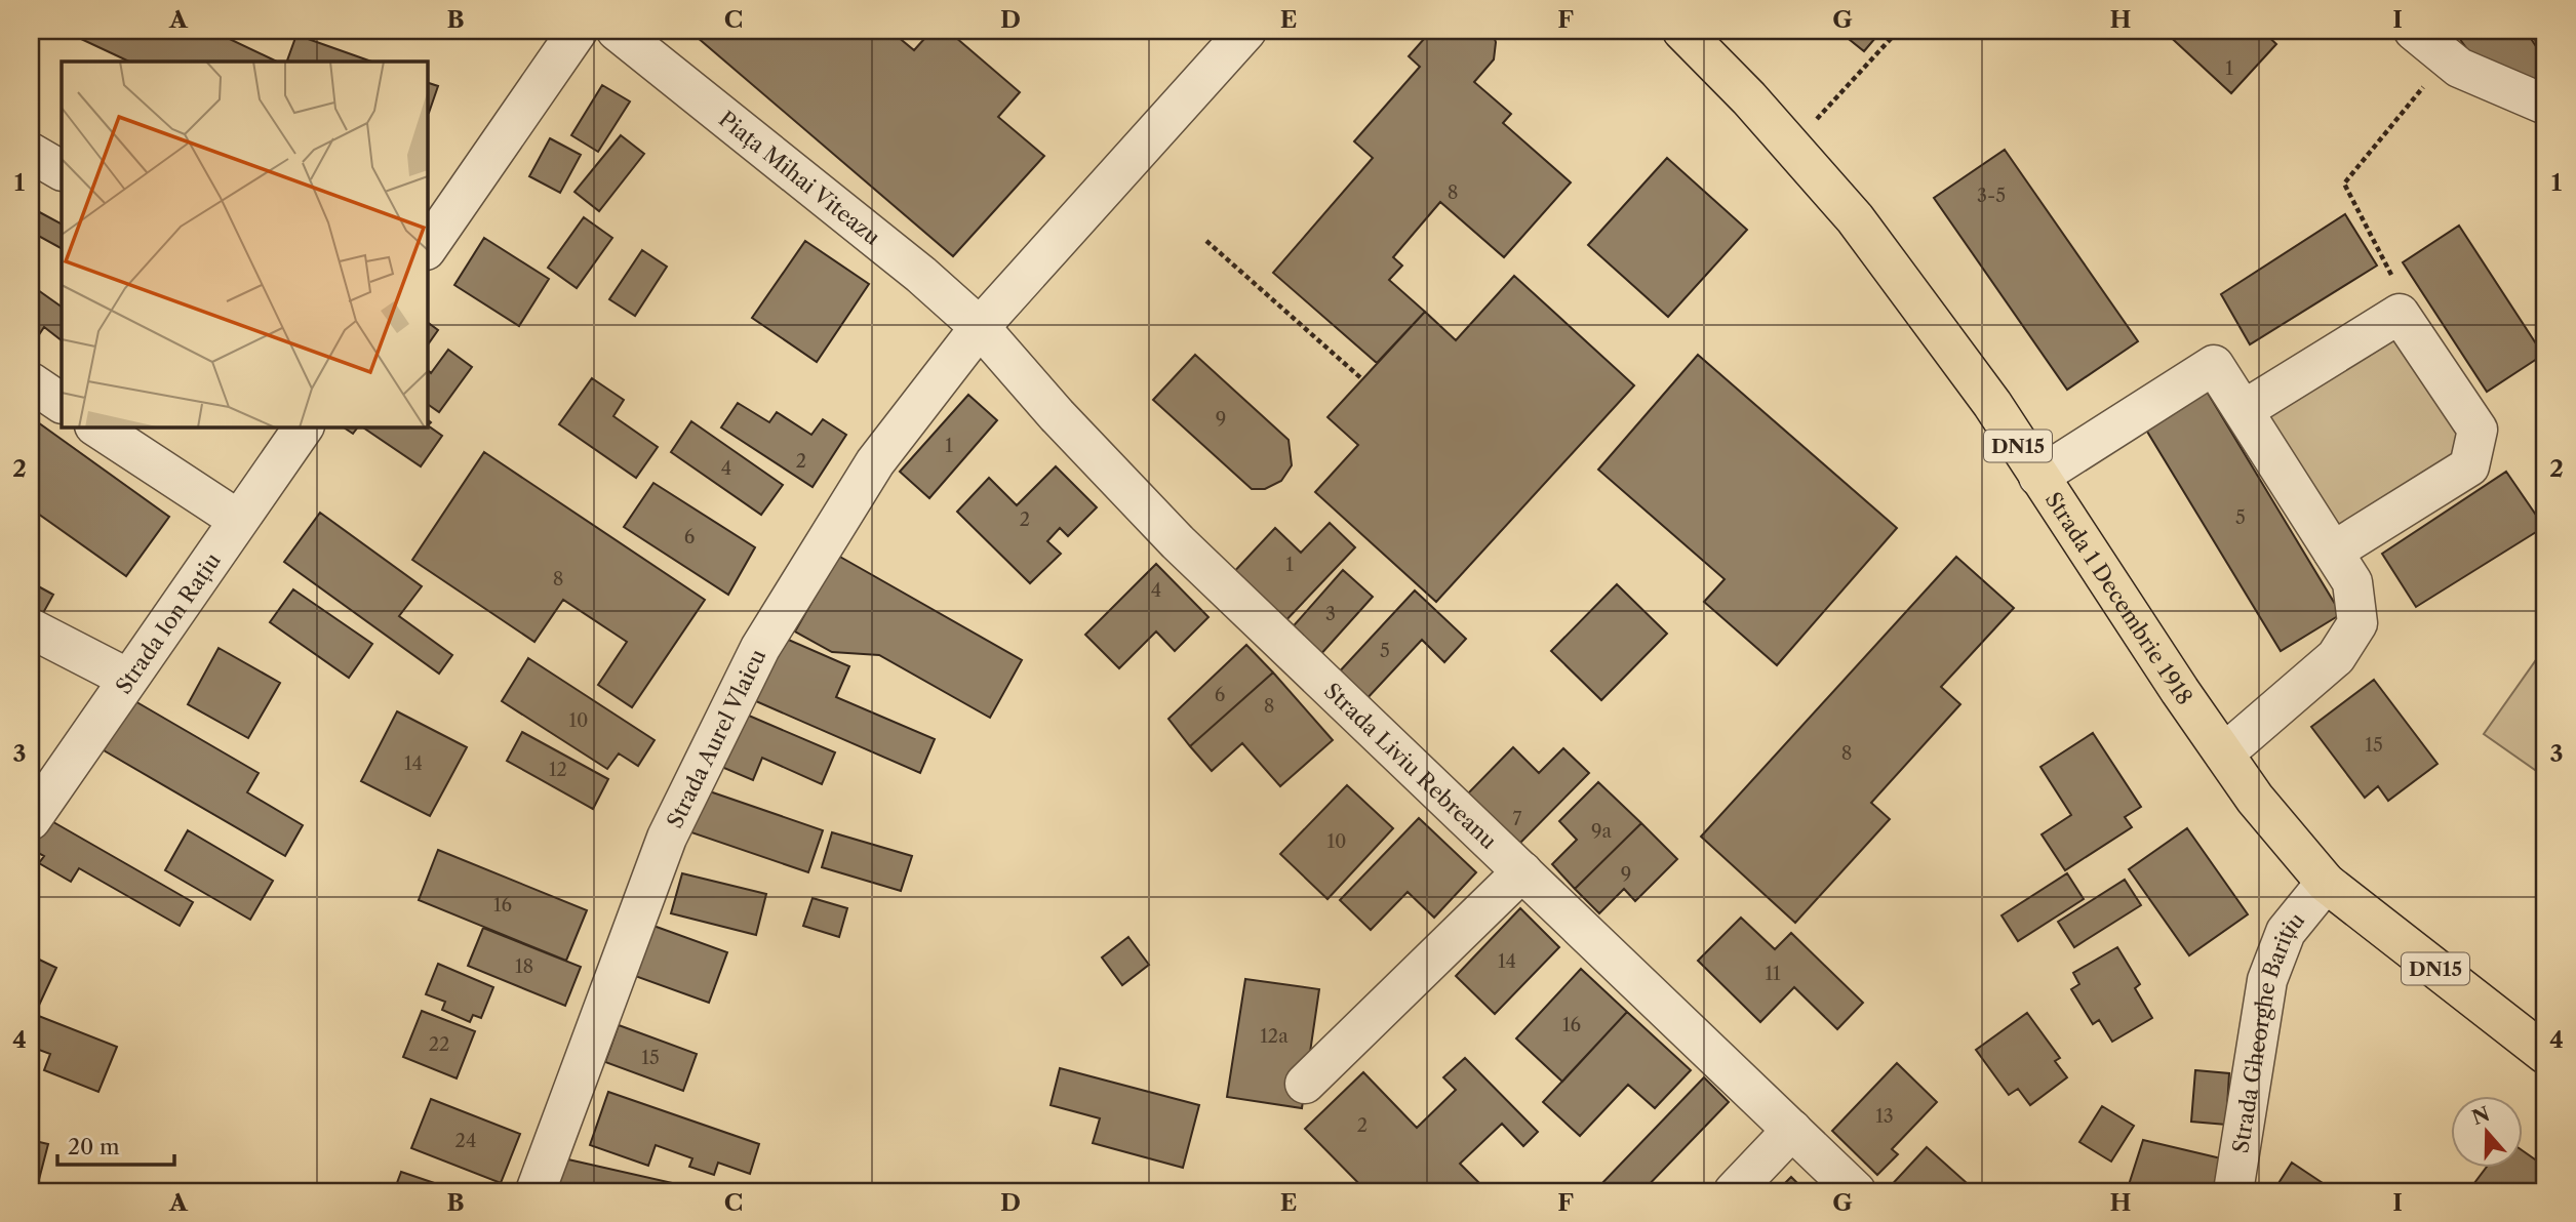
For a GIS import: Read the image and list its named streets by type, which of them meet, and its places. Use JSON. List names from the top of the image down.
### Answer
{
  "streets": {
    "main road": ["DN15", "Strada 1 Decembrie 1918"],
    "street": [
      "Piața Mihai Viteazu",
      "Strada Ion Rațiu",
      "Strada Aurel Vlaicu",
      "Strada Liviu Rebreanu",
      "Strada Gheorghe Barițiu"
    ]
  },
  "crossings": [
    ["Piața Mihai Viteazu", "Strada Aurel Vlaicu"],
    ["Piața Mihai Viteazu", "Strada Liviu Rebreanu"],
    ["Strada 1 Decembrie 1918", "Strada Gheorghe Barițiu"],
    ["Strada Aurel Vlaicu", "Strada Liviu Rebreanu"]
  ],
  "house_numbers": [
    "1",
    "8",
    "3-5",
    "9",
    "1",
    "2",
    "4",
    "5",
    "2",
    "6",
    "1",
    "8",
    "4",
    "3",
    "5",
    "6",
    "8",
    "10",
    "15",
    "8",
    "14",
    "12",
    "7",
    "9a",
    "10",
    "9",
    "16",
    "14",
    "18",
    "11",
    "16",
    "12a",
    "22",
    "15",
    "13",
    "2",
    "24"
  ],
  "scale_bar": "20 m",
  "north": "top",
  "grid": {
    "columns": [
      "A",
      "B",
      "C",
      "D",
      "E",
      "F",
      "G",
      "H",
      "I"
    ],
    "rows": [
      "1",
      "2",
      "3",
      "4"
    ]
  }
}
